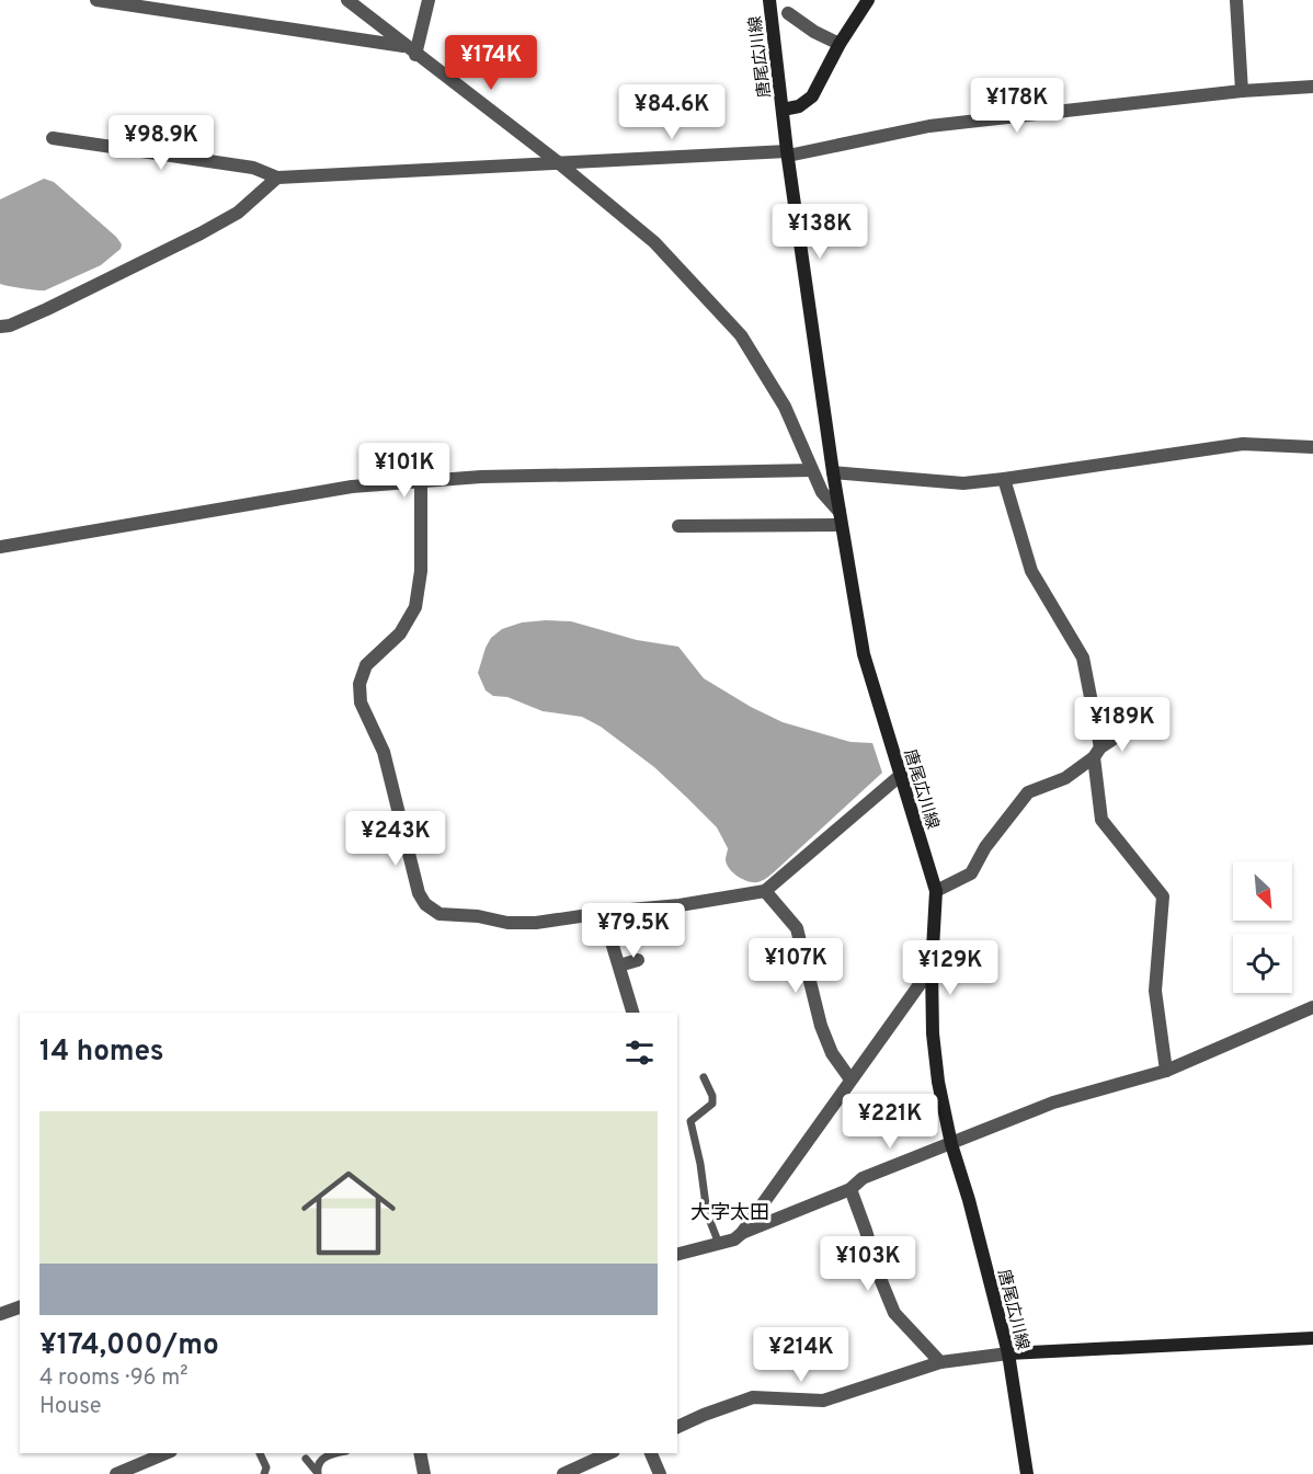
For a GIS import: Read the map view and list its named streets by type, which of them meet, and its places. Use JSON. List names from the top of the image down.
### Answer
{
  "streets": {
    "main road": ["唐尾広川線"]
  },
  "districts": ["大字太田"],
  "north": "bottom right",
  "page": {
    "price": [
      "¥174K",
      "¥178K",
      "¥84.6K",
      "¥98.9K",
      "¥138K",
      "¥101K",
      "¥189K",
      "¥243K",
      "¥79.5K",
      "¥107K",
      "¥129K",
      "¥221K",
      "¥103K",
      "¥214K"
    ],
    "heading": "14 homes",
    "list": [
      {
        "name": "¥174,000/mo",
        "note": "4 rooms · 96 m² · House"
      }
    ]
  }
}
